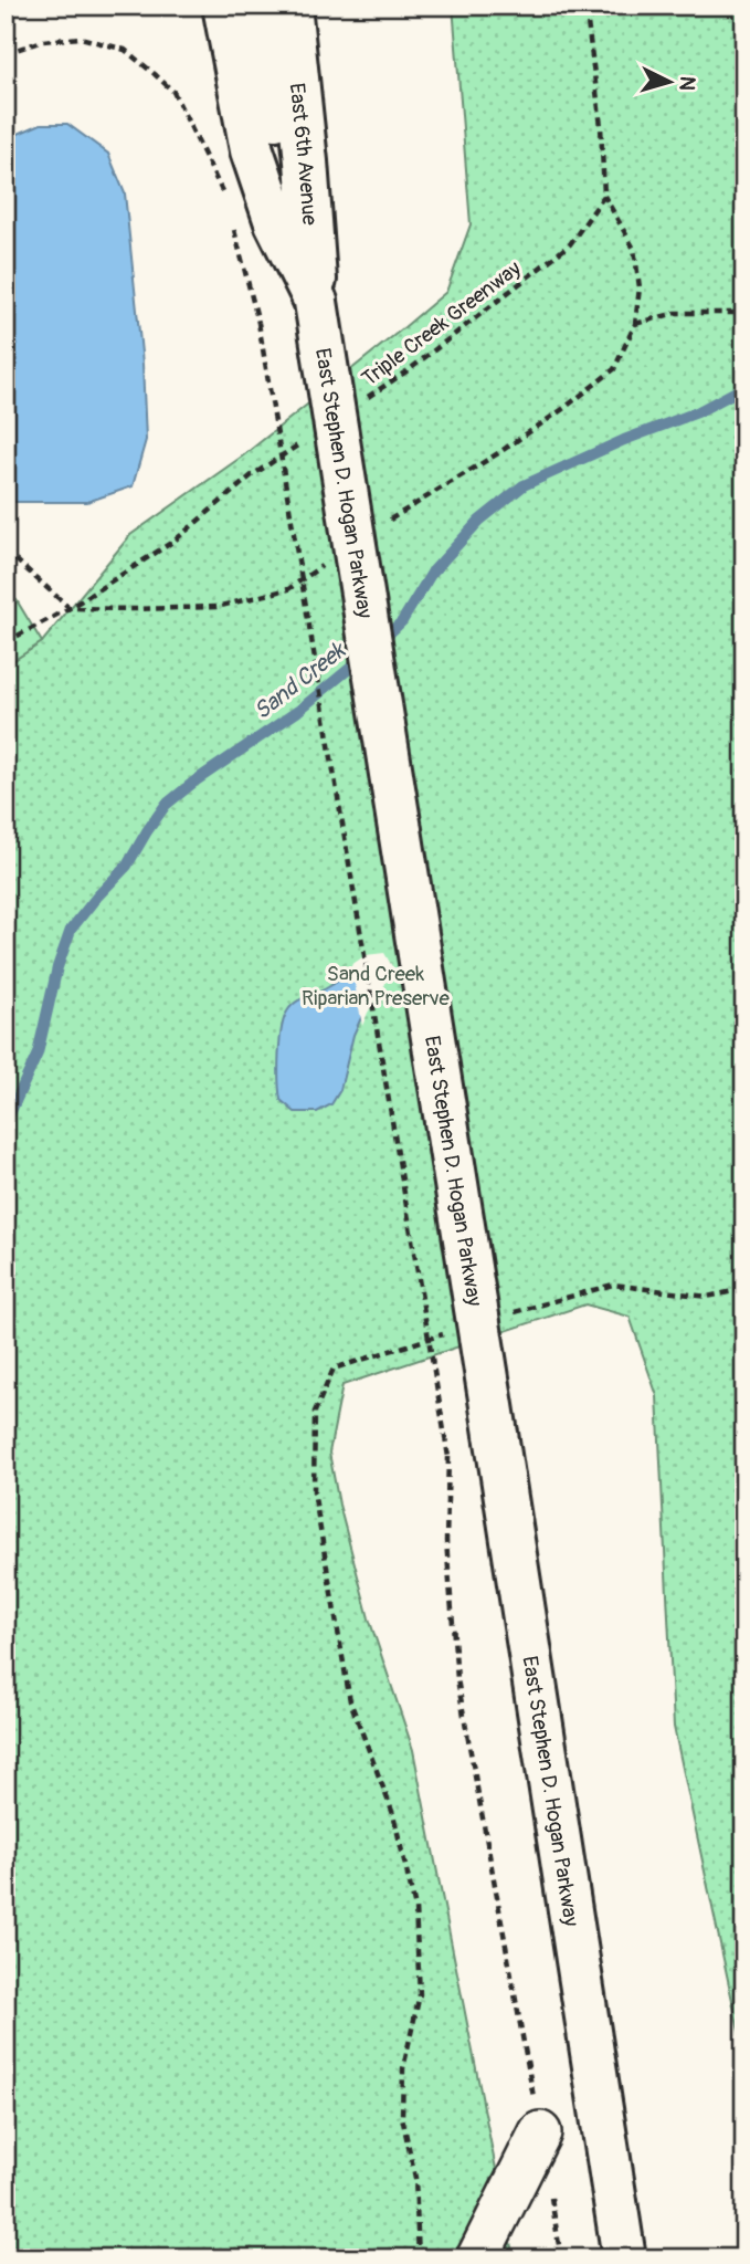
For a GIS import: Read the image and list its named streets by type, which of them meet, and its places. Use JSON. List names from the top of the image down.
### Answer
{
  "streets": {
    "main road": ["East 6th Avenue", "East Stephen D. Hogan Parkway"],
    "path": ["Triple Creek Greenway"]
  },
  "crossings": [
    ["East 6th Avenue", "East Stephen D. Hogan Parkway"]
  ],
  "water": ["Sand Creek"],
  "parks": ["Sand Creek Riparian Preserve"],
  "north": "right"
}
